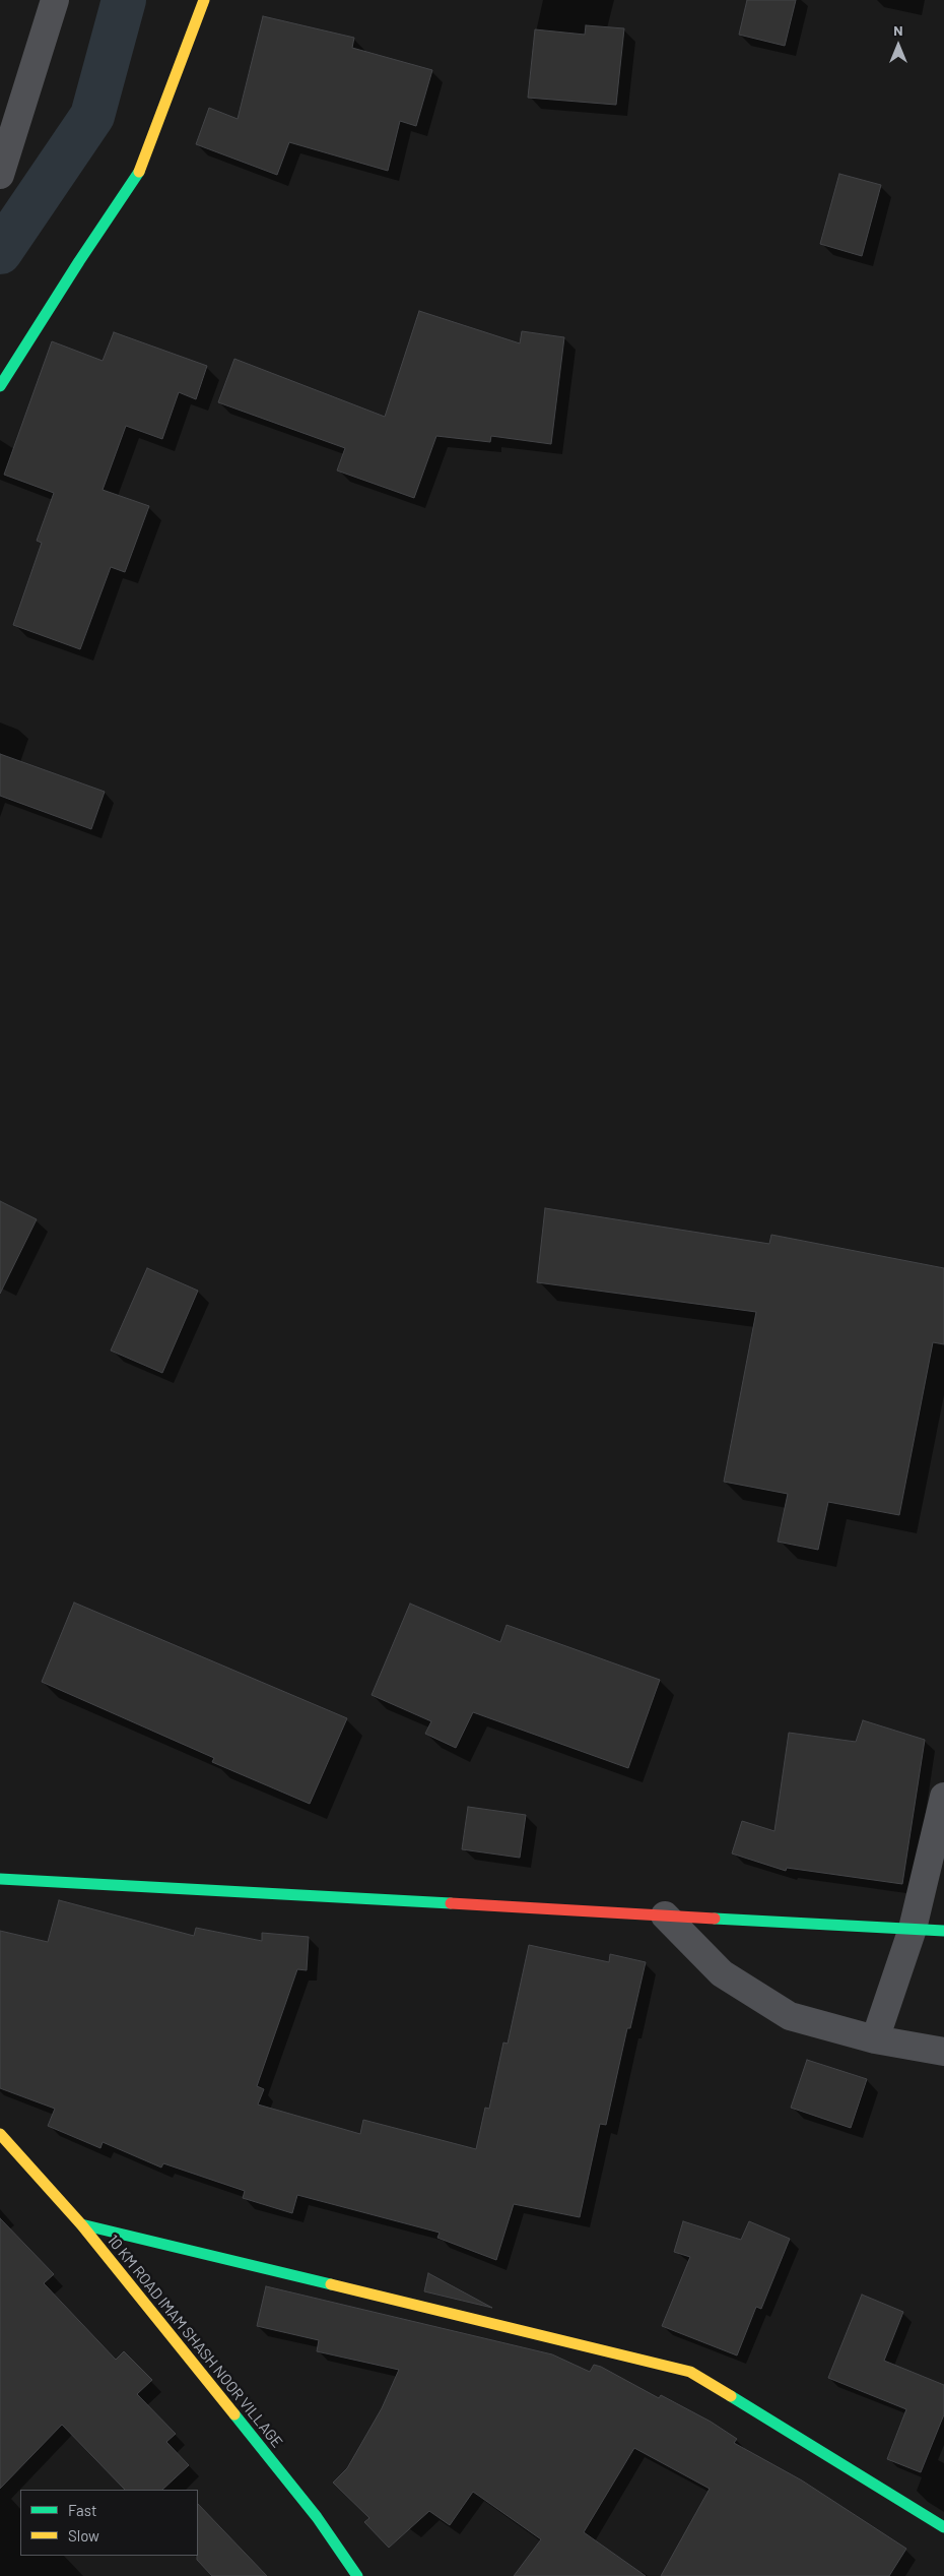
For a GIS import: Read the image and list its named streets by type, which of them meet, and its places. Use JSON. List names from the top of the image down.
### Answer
{
  "streets": {
    "street": ["10 KM ROAD IMAM SHASH NOOR VILLAGE"]
  },
  "legend": ["Fast", "Slow"],
  "north": "top"
}
